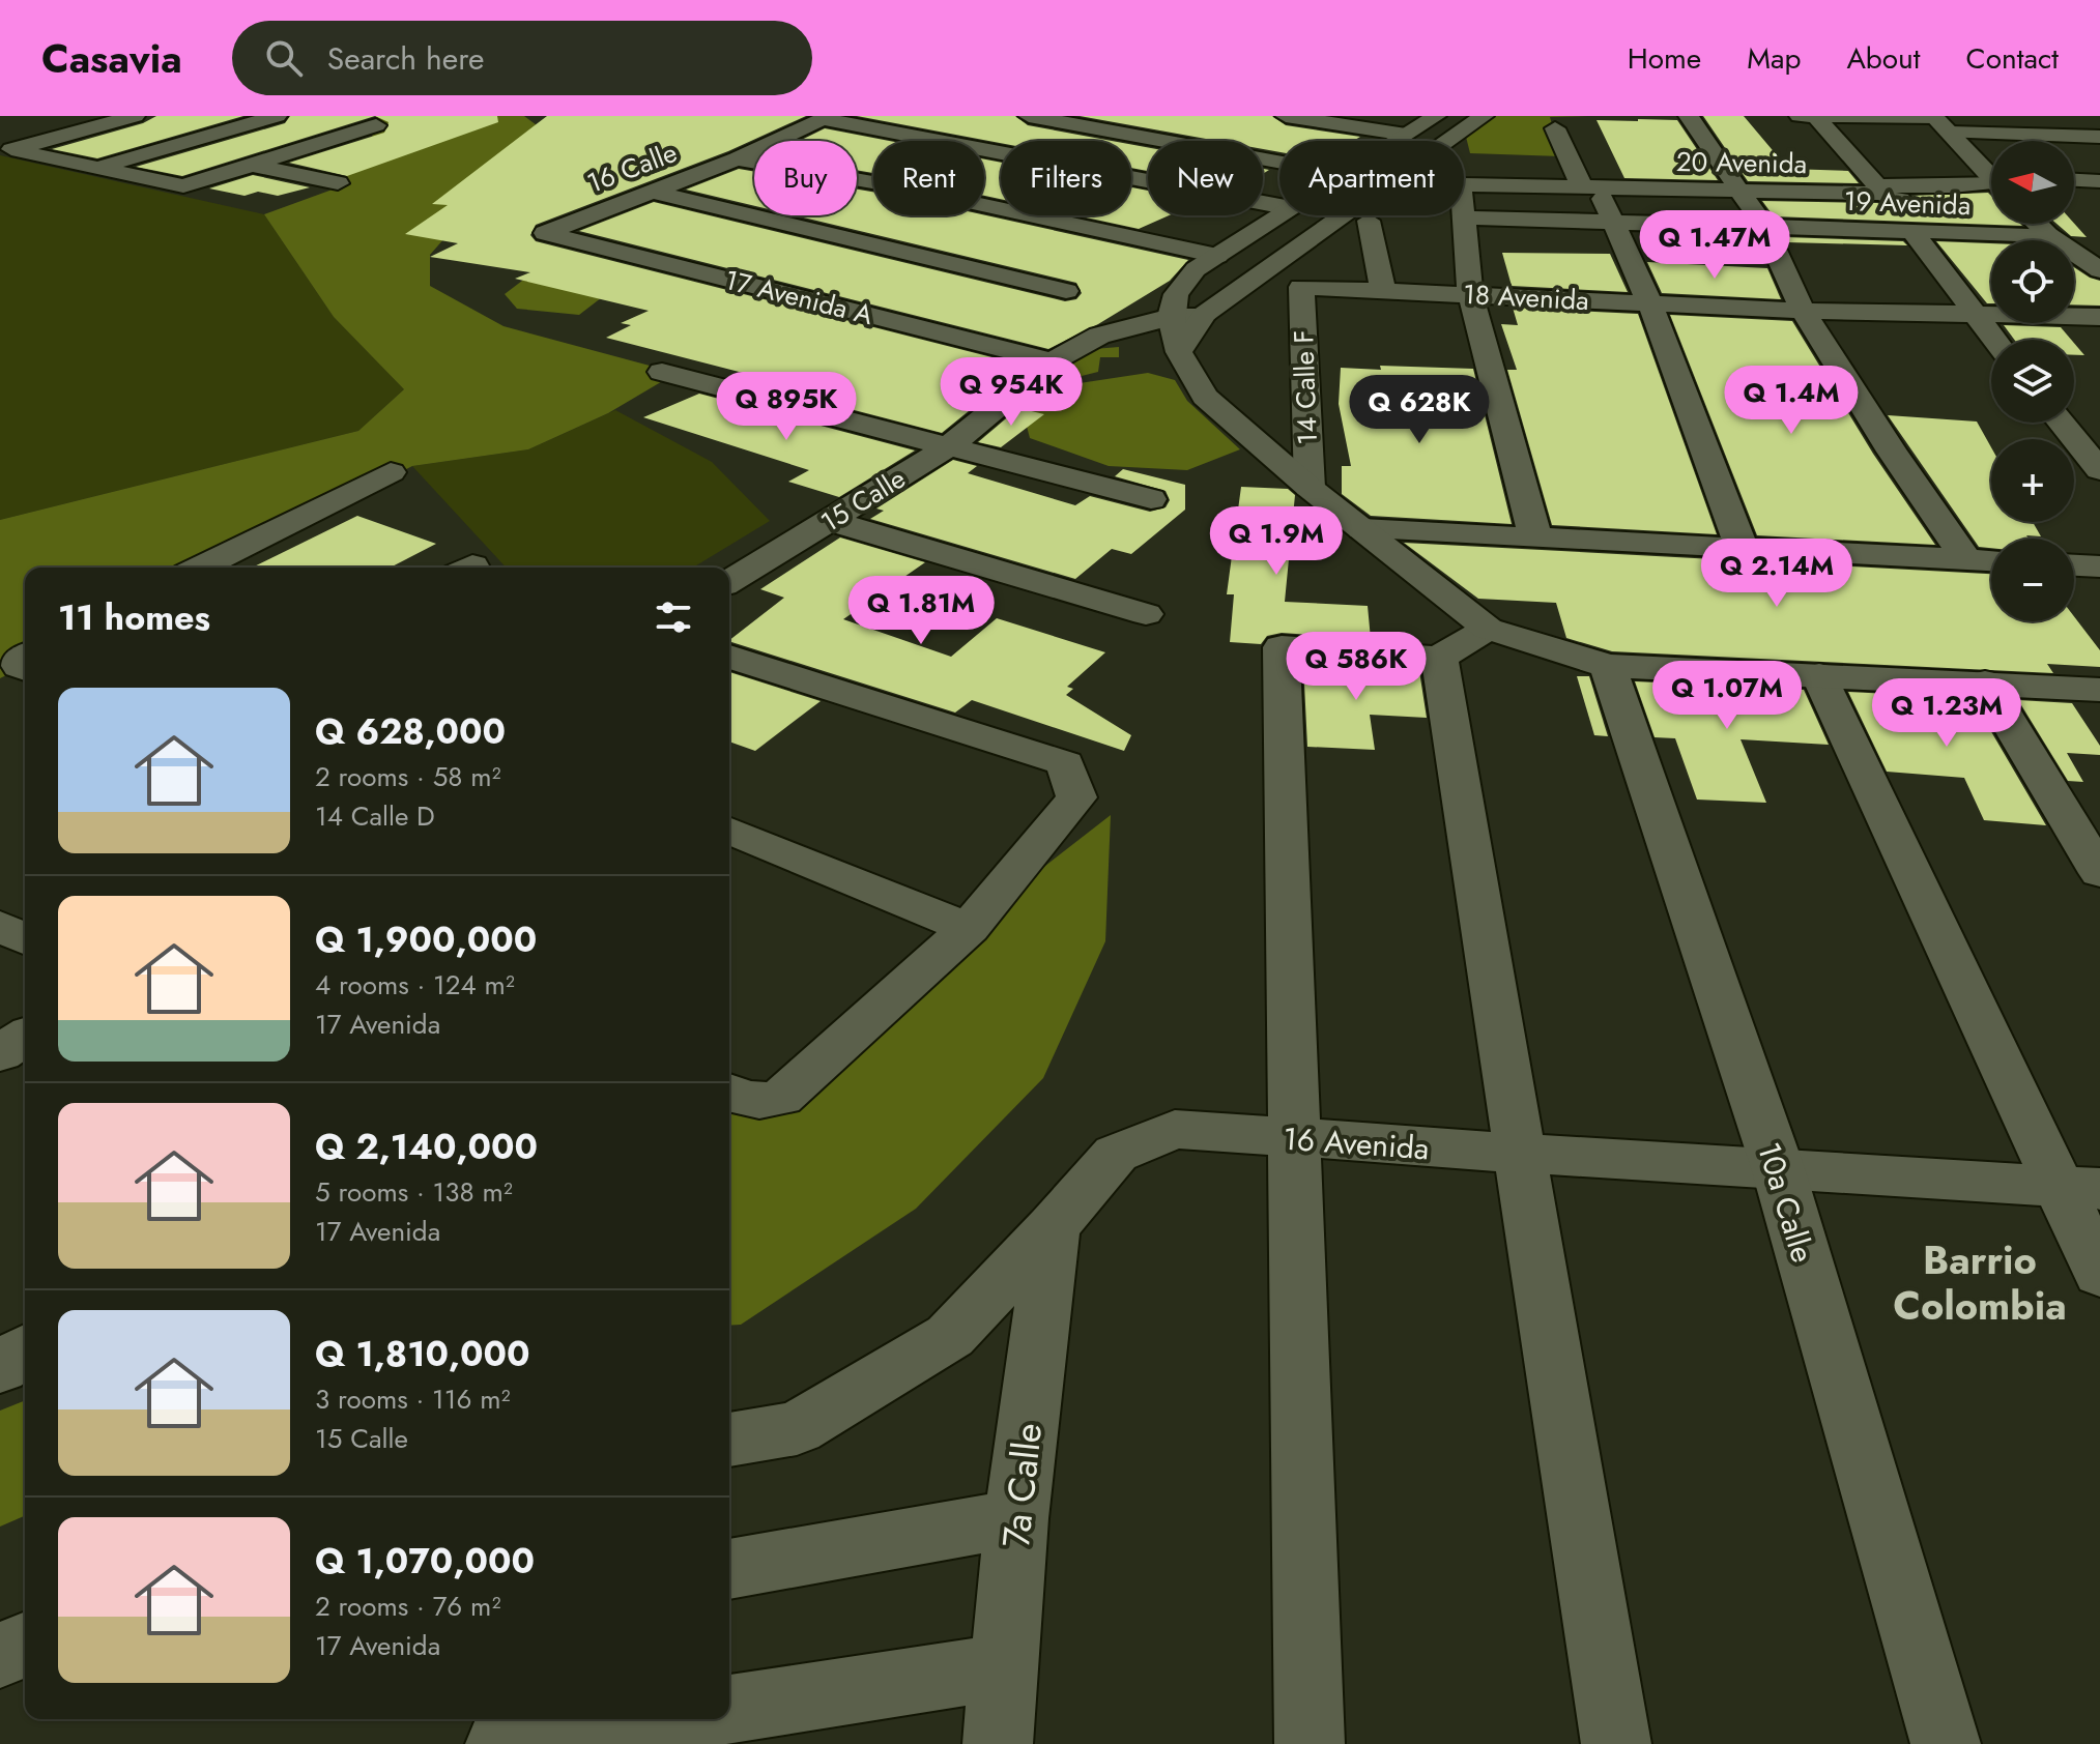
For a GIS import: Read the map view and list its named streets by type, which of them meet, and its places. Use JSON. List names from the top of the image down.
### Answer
{
  "streets": {
    "street": [
      "20 Avenida",
      "16 Calle",
      "19 Avenida",
      "17 Avenida A",
      "18 Avenida",
      "14 Calle F",
      "15 Calle",
      "16 Avenida",
      "10a Calle",
      "7a Calle"
    ]
  },
  "crossings": [
    ["16 Calle", "17 Avenida A"],
    ["17 Avenida A", "15 Calle"],
    ["18 Avenida", "14 Calle F"],
    ["16 Avenida", "10a Calle"],
    ["16 Avenida", "7a Calle"]
  ],
  "districts": ["Barrio Colombia"],
  "north": "left",
  "page": {
    "header": "Casavia",
    "search": "Search here",
    "nav": [
      "Home",
      "Map",
      "About",
      "Contact"
    ],
    "map_buttons": ["+", "−"],
    "chip": [
      "Buy",
      "Rent",
      "Filters",
      "New",
      "Apartment"
    ],
    "price": [
      "Q 1.47M",
      "Q 954K",
      "Q 1.4M",
      "Q 895K",
      "Q 628K",
      "Q 1.9M",
      "Q 2.14M",
      "Q 1.81M",
      "Q 586K",
      "Q 1.07M",
      "Q 1.23M"
    ],
    "heading": "11 homes",
    "list": [
      {
        "name": "Q 628,000",
        "note": "2 rooms · 58 m² · 14 Calle D"
      },
      {
        "name": "Q 1,900,000",
        "note": "4 rooms · 124 m² · 17 Avenida"
      },
      {
        "name": "Q 2,140,000",
        "note": "5 rooms · 138 m² · 17 Avenida"
      },
      {
        "name": "Q 1,810,000",
        "note": "3 rooms · 116 m² · 15 Calle"
      },
      {
        "name": "Q 1,070,000",
        "note": "2 rooms · 76 m² · 17 Avenida"
      }
    ]
  }
}
